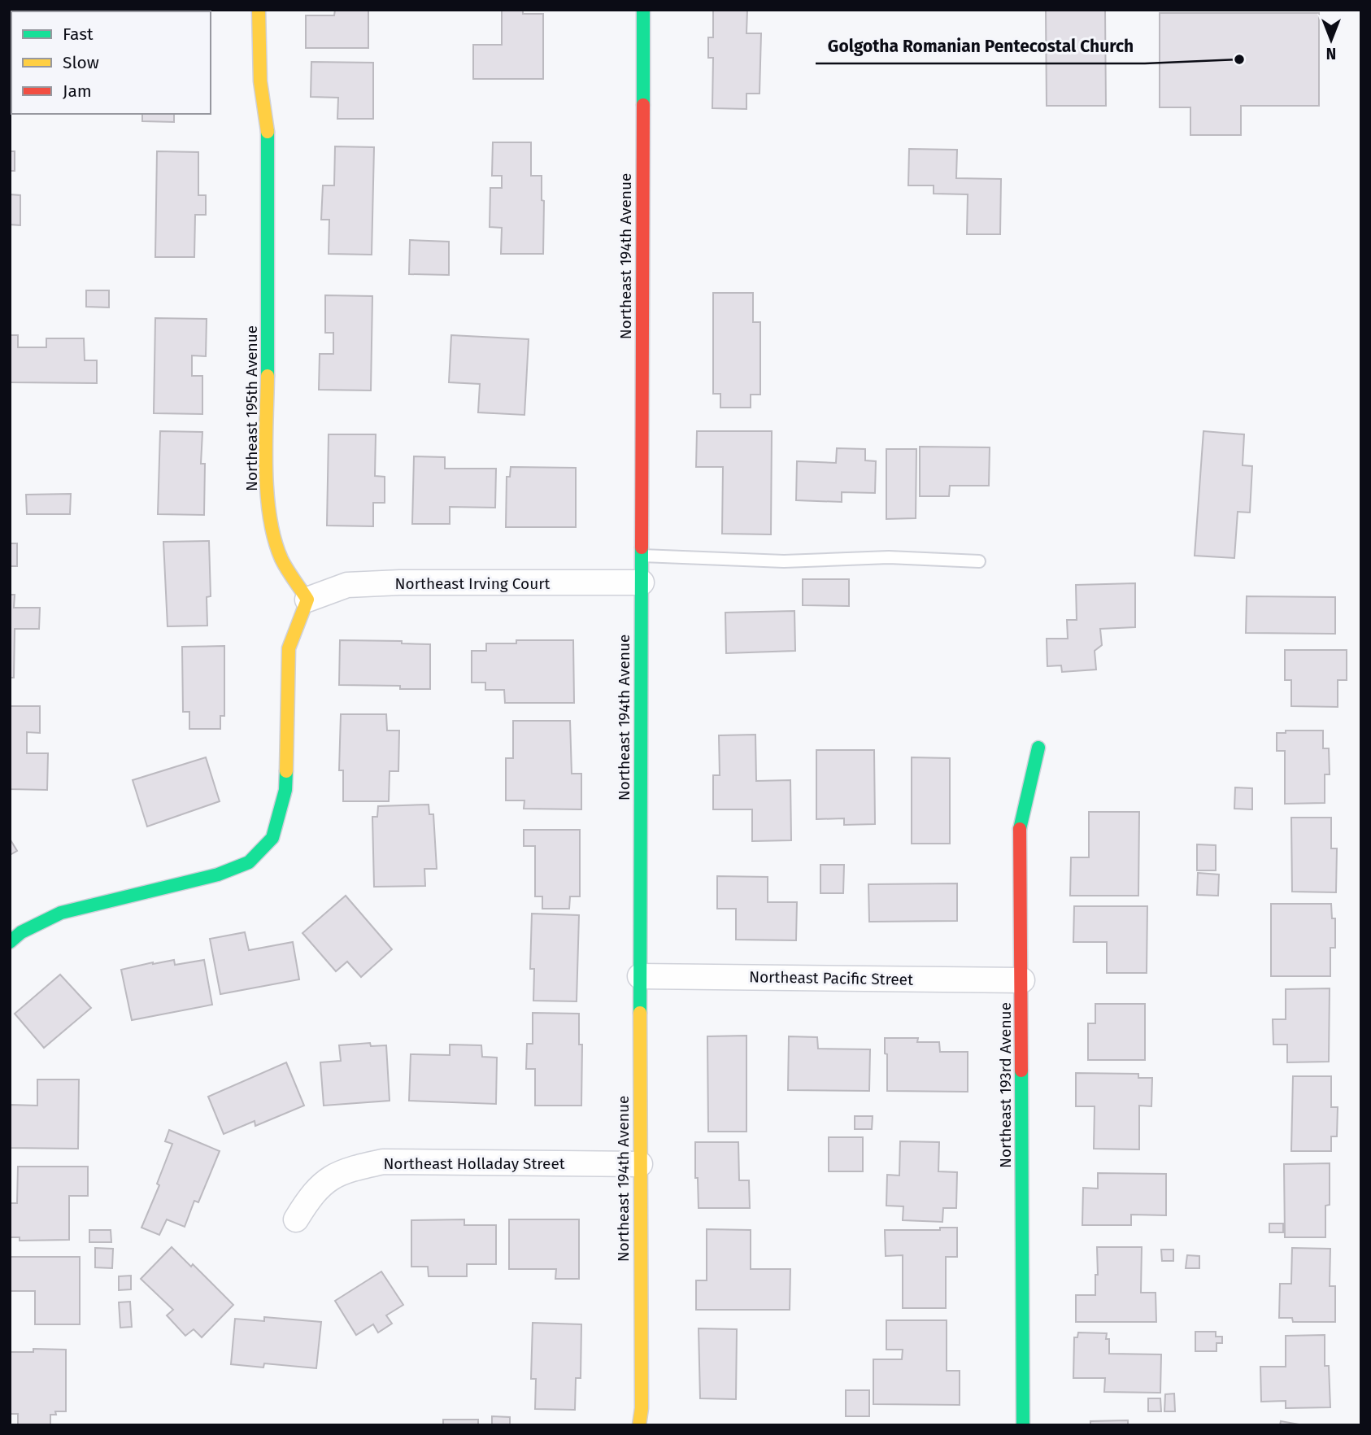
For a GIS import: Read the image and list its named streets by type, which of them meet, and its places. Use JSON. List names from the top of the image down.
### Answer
{
  "streets": {
    "street": [
      "Northeast 194th Avenue",
      "Northeast 195th Avenue",
      "Northeast Irving Court",
      "Northeast Pacific Street",
      "Northeast 193rd Avenue",
      "Northeast Holladay Street"
    ]
  },
  "crossings": [
    ["Northeast 194th Avenue", "Northeast Irving Court"],
    ["Northeast 194th Avenue", "Northeast Pacific Street"],
    ["Northeast 194th Avenue", "Northeast Holladay Street"],
    ["Northeast 195th Avenue", "Northeast Irving Court"],
    ["Northeast Pacific Street", "Northeast 193rd Avenue"]
  ],
  "places": ["Golgotha Romanian Pentecostal Church"],
  "legend": ["Fast", "Slow", "Jam"],
  "north": "bottom"
}
